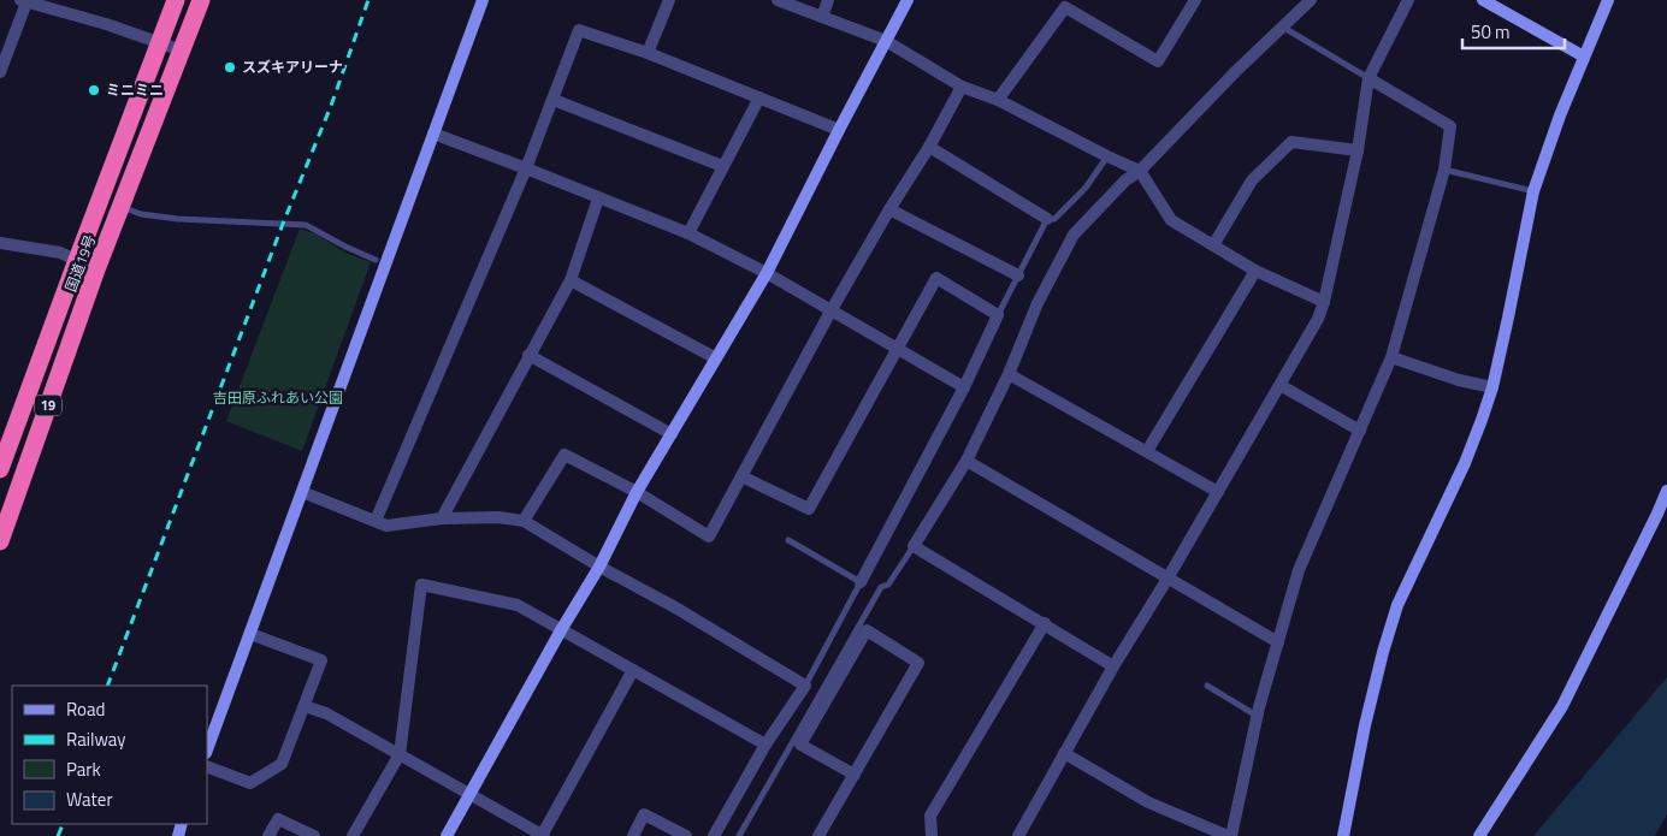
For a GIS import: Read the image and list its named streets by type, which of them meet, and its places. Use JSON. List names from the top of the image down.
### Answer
{
  "streets": {
    "highway": ["国道19号", "19"]
  },
  "parks": ["吉田原ふれあい公園"],
  "places": ["スズキアリーナ", "ミニミニ"],
  "legend": [
    "Road",
    "Railway",
    "Park",
    "Water"
  ],
  "scale_bar": "50 m"
}
